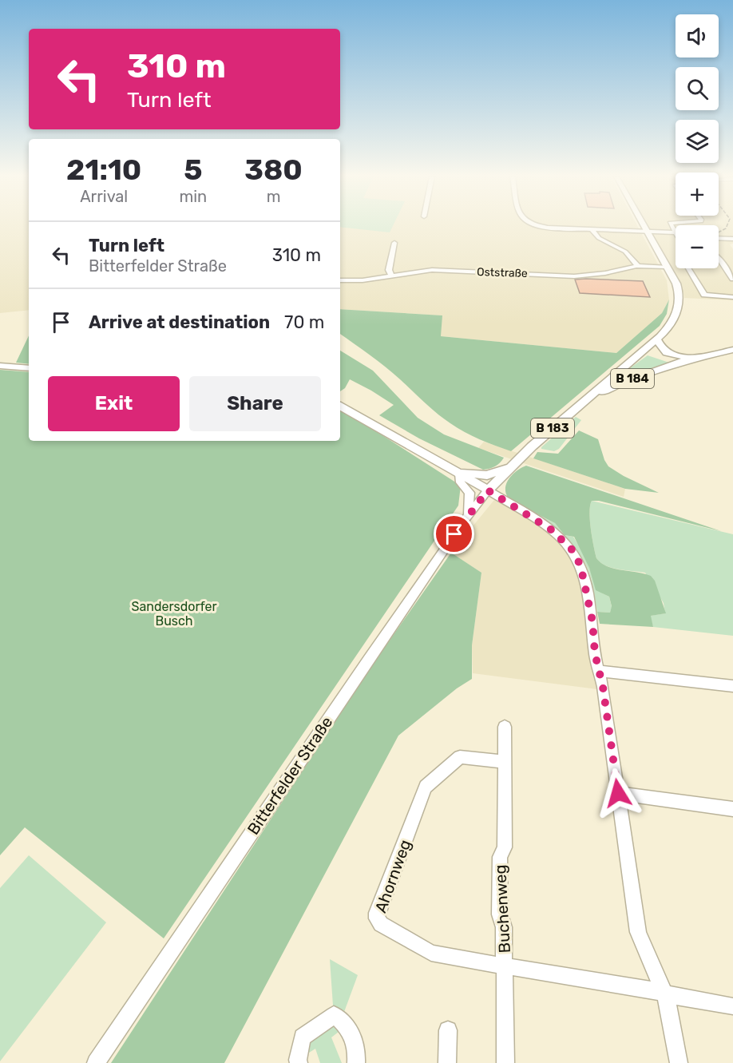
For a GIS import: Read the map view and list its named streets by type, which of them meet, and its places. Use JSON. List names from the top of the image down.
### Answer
{
  "streets": {
    "main road": ["B 184", "B 183"],
    "street": [
      "Oststraße",
      "Bitterfelder Straße",
      "Ahornweg",
      "Buchenweg"
    ]
  },
  "crossings": [
    ["Oststraße", "B 183"],
    ["B 184", "B 183"],
    ["B 183", "Bitterfelder Straße"],
    ["Ahornweg", "Buchenweg"]
  ],
  "parks": ["Sandersdorfer Busch"],
  "page": {
    "map_buttons": ["+", "−"],
    "turn": ["310 m", "Turn left"],
    "eta": [
      "21:10",
      "Arrival",
      "5",
      "min",
      "380",
      "m"
    ],
    "list": [
      {
        "name": "Turn left",
        "note": "Bitterfelder Straße",
        "value": "310 m"
      },
      {
        "name": "Arrive at destination",
        "value": "70 m"
      }
    ],
    "buttons": ["Exit", "Share"]
  }
}
